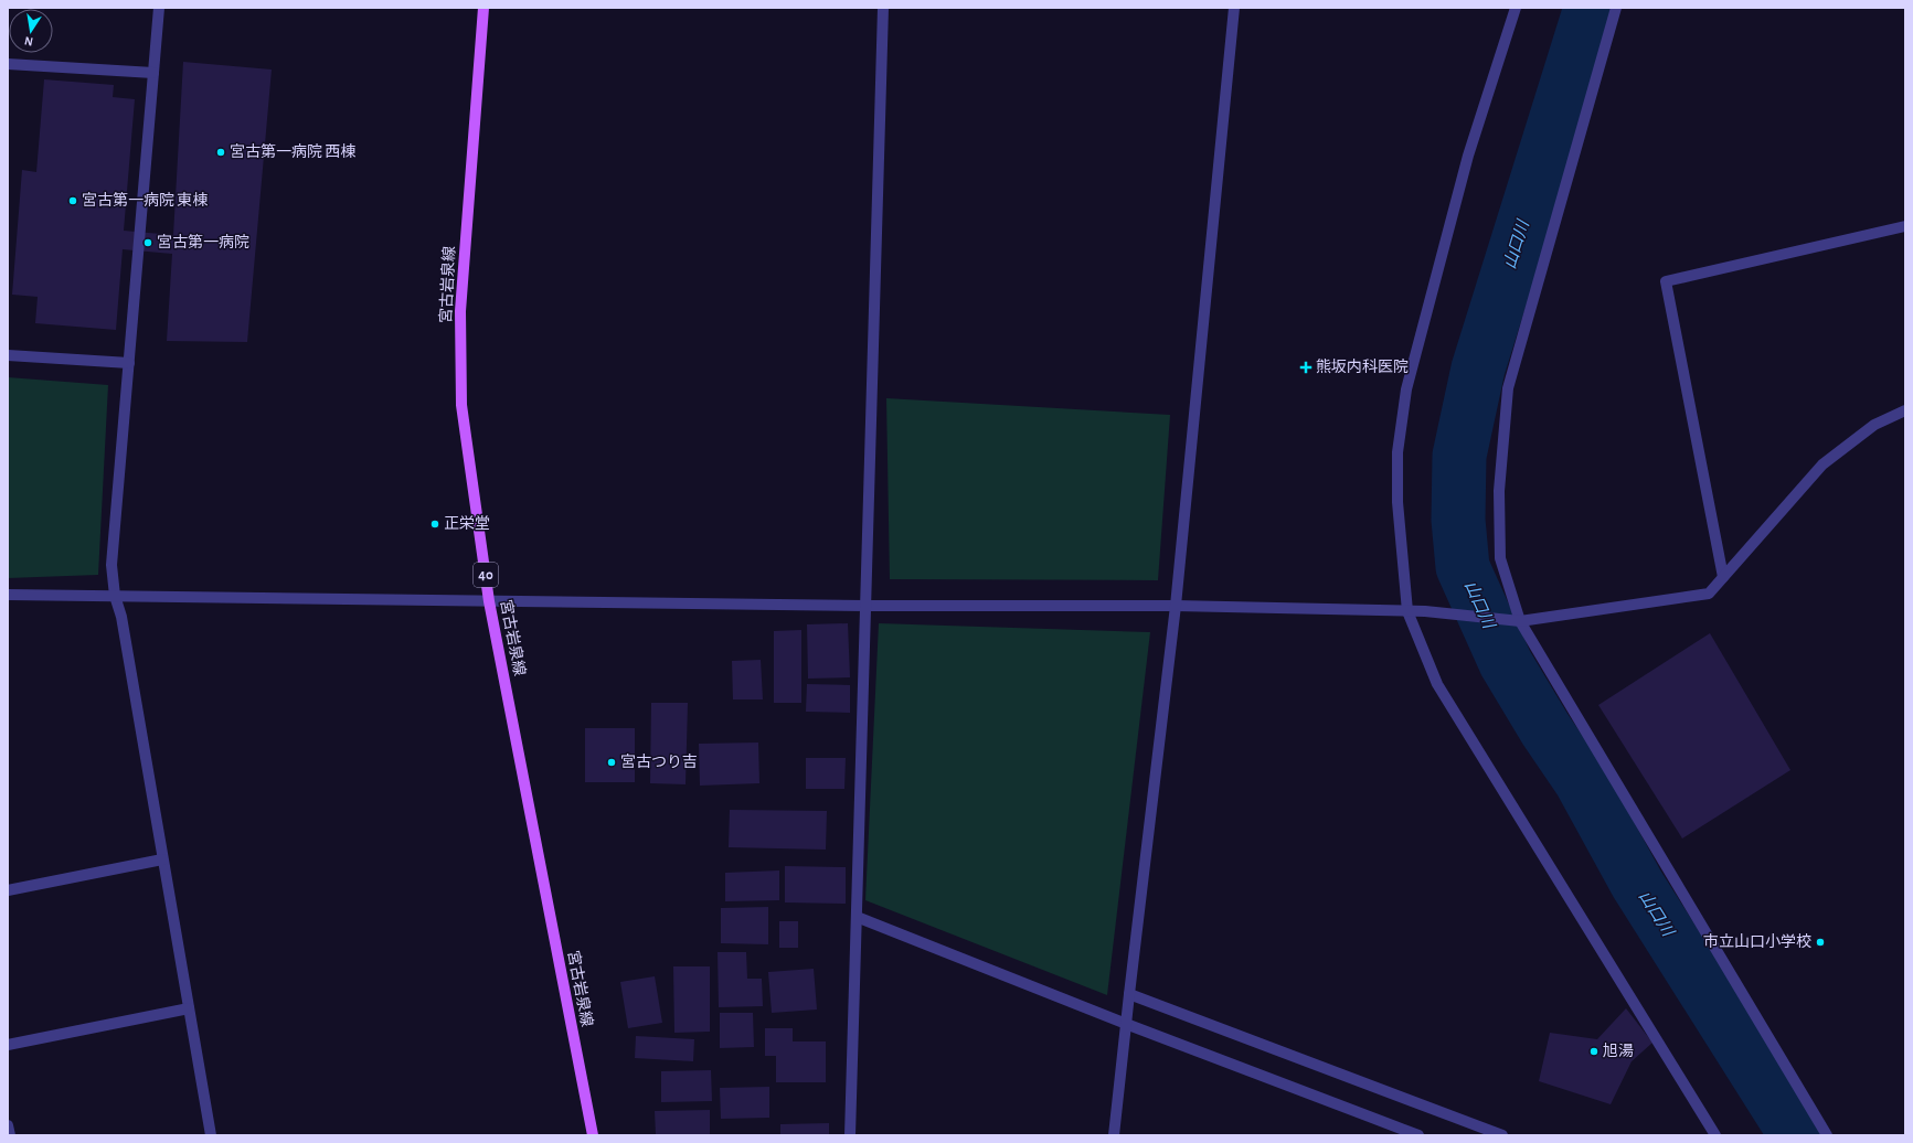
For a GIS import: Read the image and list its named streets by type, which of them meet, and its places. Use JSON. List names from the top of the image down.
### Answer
{
  "streets": {
    "main road": ["宮古岩泉線", "40"]
  },
  "water": ["山口川"],
  "places": {
    "other": [
      "宮古第一病院 西棟",
      "宮古第一病院 東棟",
      "宮古第一病院",
      "正栄堂",
      "宮古つり吉",
      "市立山口小学校",
      "旭湯"
    ],
    "health": ["熊坂内科医院"]
  },
  "north": "bottom"
}
